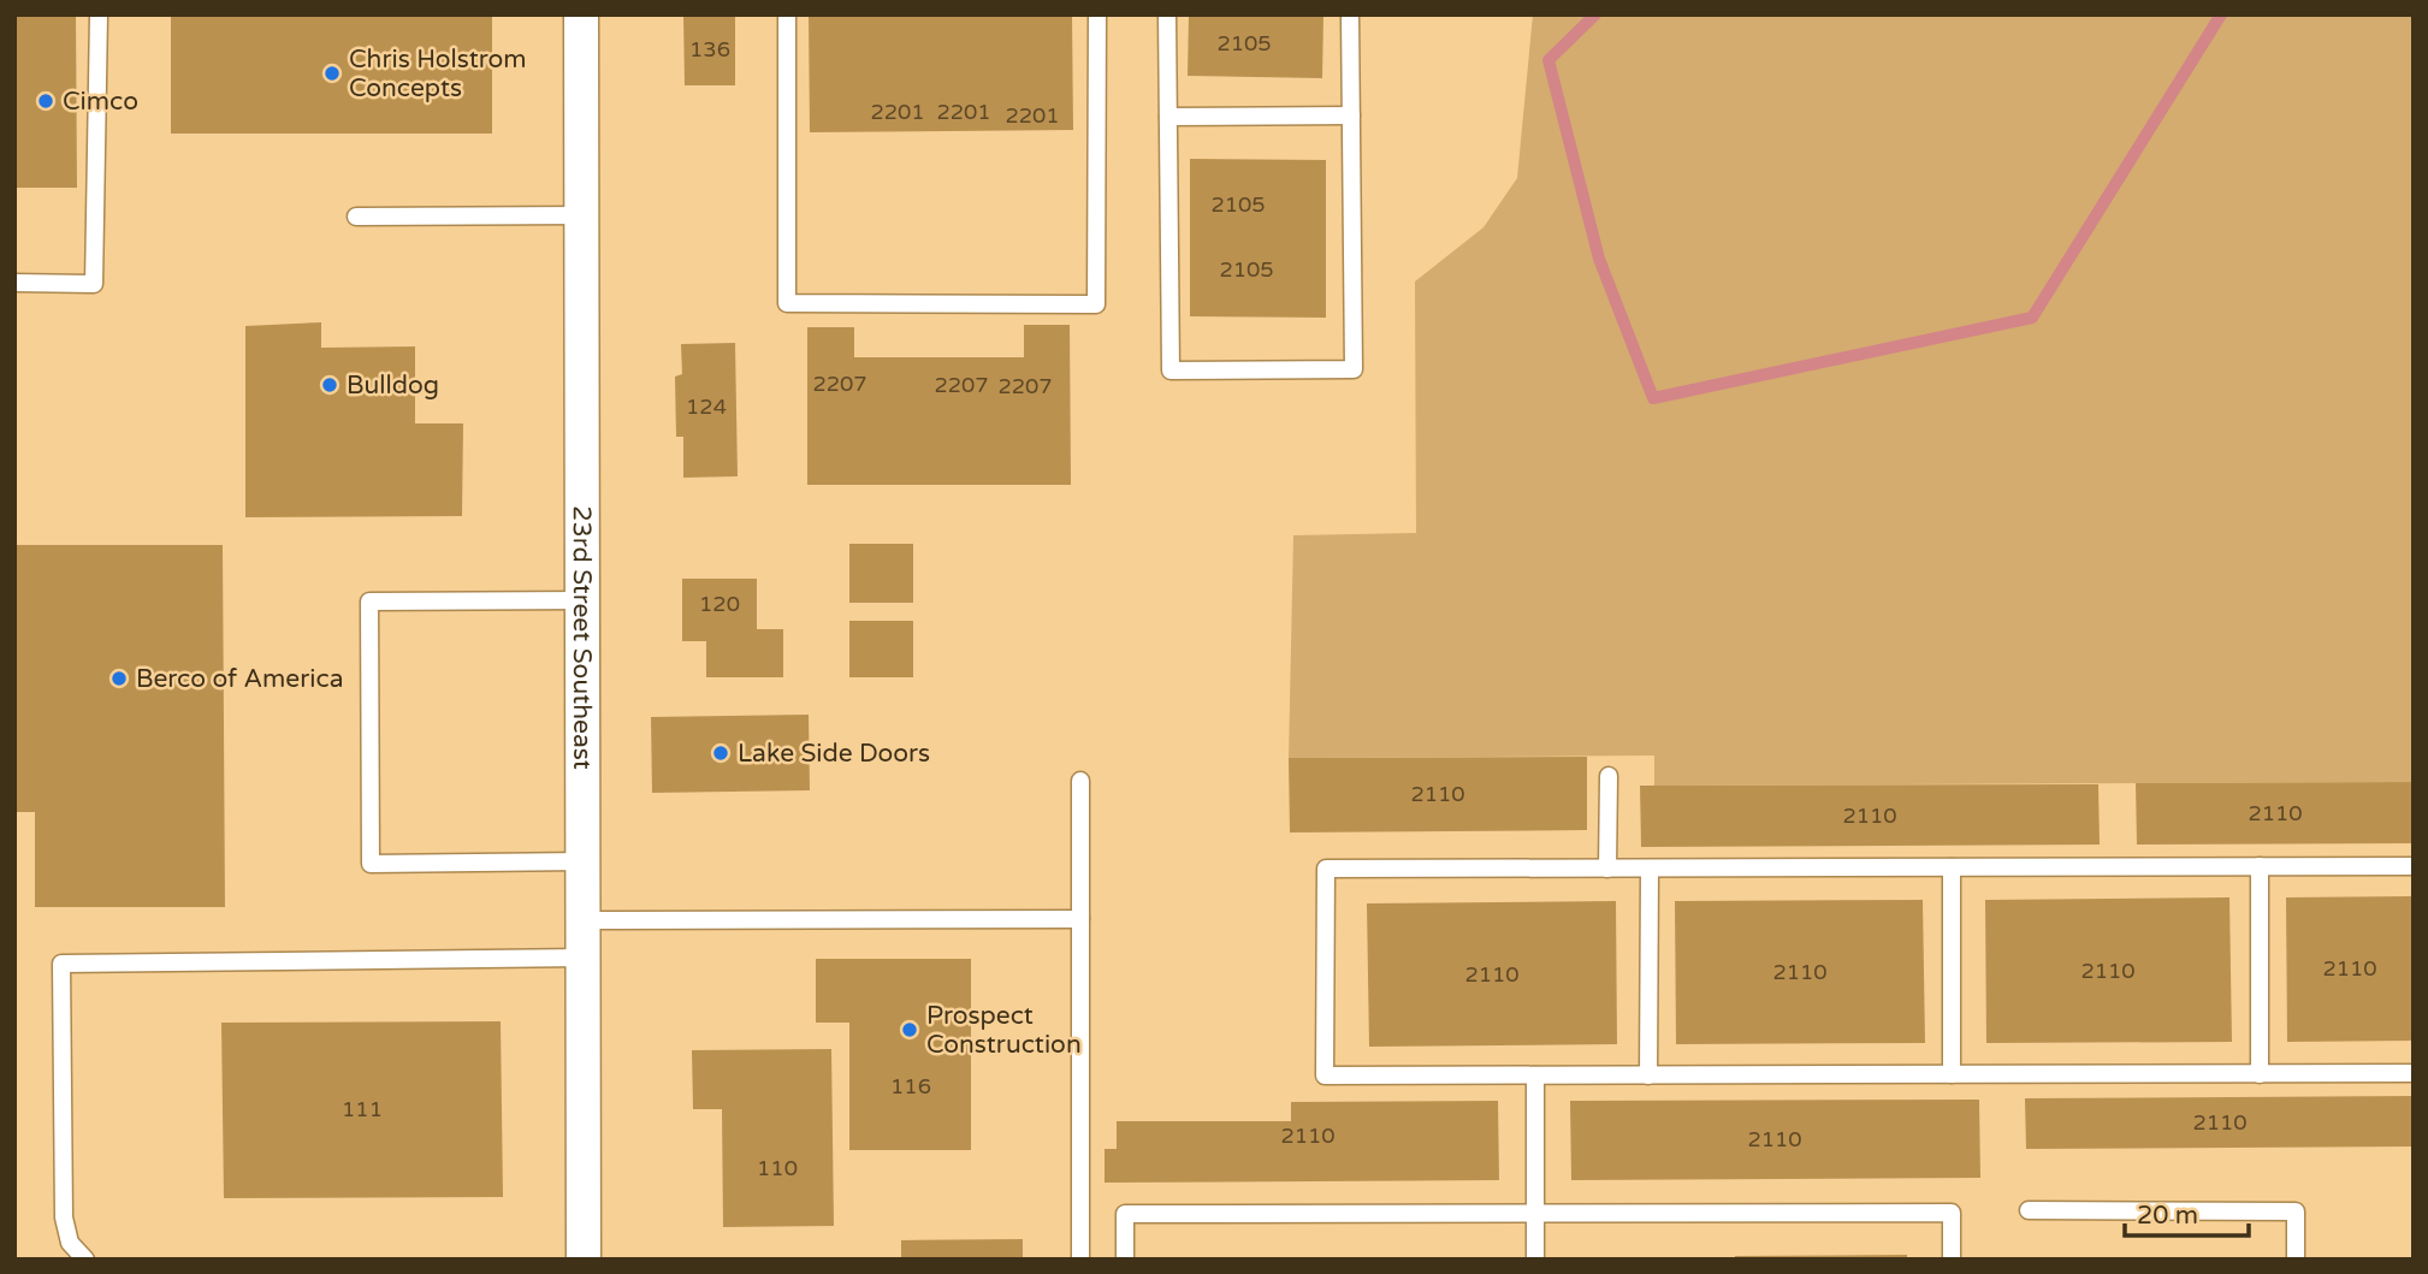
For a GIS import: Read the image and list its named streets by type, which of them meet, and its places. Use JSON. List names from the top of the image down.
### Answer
{
  "streets": {
    "street": ["23rd Street Southeast"]
  },
  "places": [
    "Chris Holstrom Concepts",
    "Cimco",
    "Bulldog",
    "Berco of America",
    "Lake Side Doors",
    "Prospect Construction"
  ],
  "house_numbers": [
    "2105",
    "136",
    "2201",
    "2201",
    "2201",
    "2105",
    "2105",
    "2207",
    "2207",
    "2207",
    "124",
    "120",
    "2110",
    "2110",
    "2110",
    "2110",
    "2110",
    "2110",
    "2110",
    "116",
    "111",
    "2110",
    "2110",
    "2110",
    "110"
  ],
  "scale_bar": "20 m"
}
